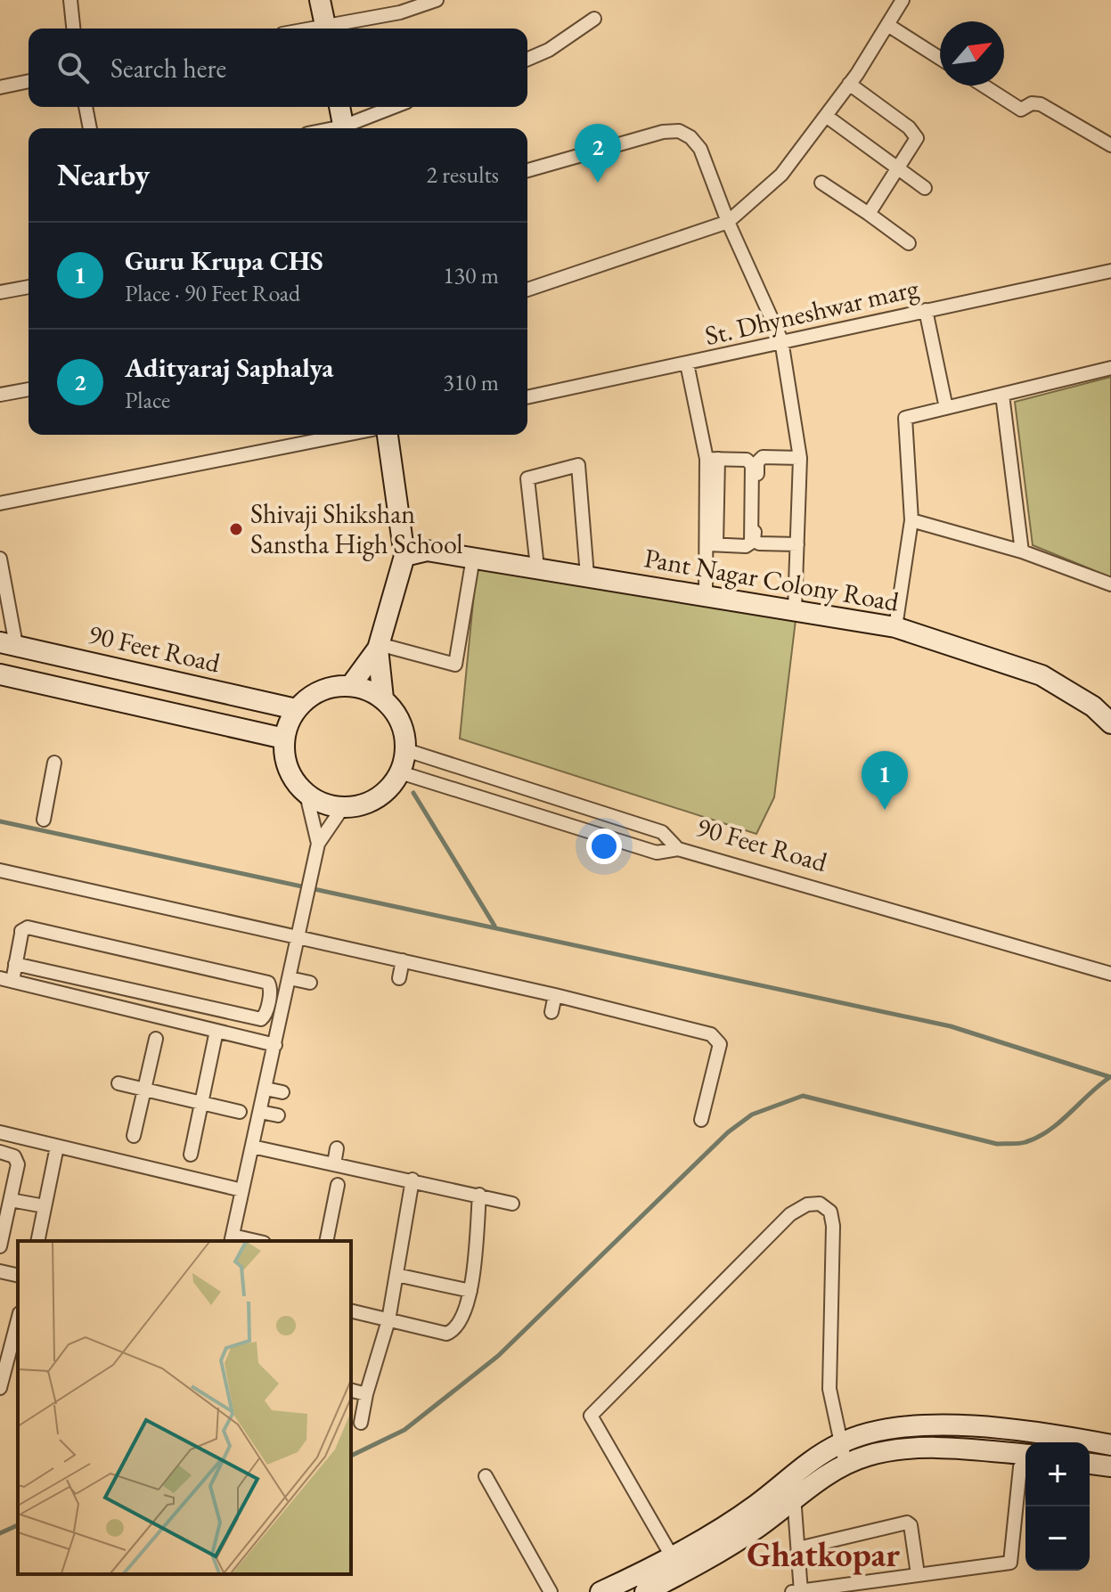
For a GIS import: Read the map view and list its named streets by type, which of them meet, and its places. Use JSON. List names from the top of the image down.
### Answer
{
  "streets": {
    "street": ["St. Dhyneshwar marg", "Pant Nagar Colony Road", "90 Feet Road"]
  },
  "districts": ["Ghatkopar"],
  "places": ["Shivaji Shikshan Sanstha High School"],
  "north": "top right",
  "page": {
    "search": "Search here",
    "pins": ["2", "1"],
    "heading": ["Nearby", "2 results"],
    "list": [
      {
        "mark": "1",
        "name": "Guru Krupa CHS",
        "note": "Place · 90 Feet Road",
        "value": "130 m"
      },
      {
        "mark": "2",
        "name": "Adityaraj Saphalya",
        "note": "Place",
        "value": "310 m"
      }
    ],
    "map_buttons": ["+", "−"]
  }
}
